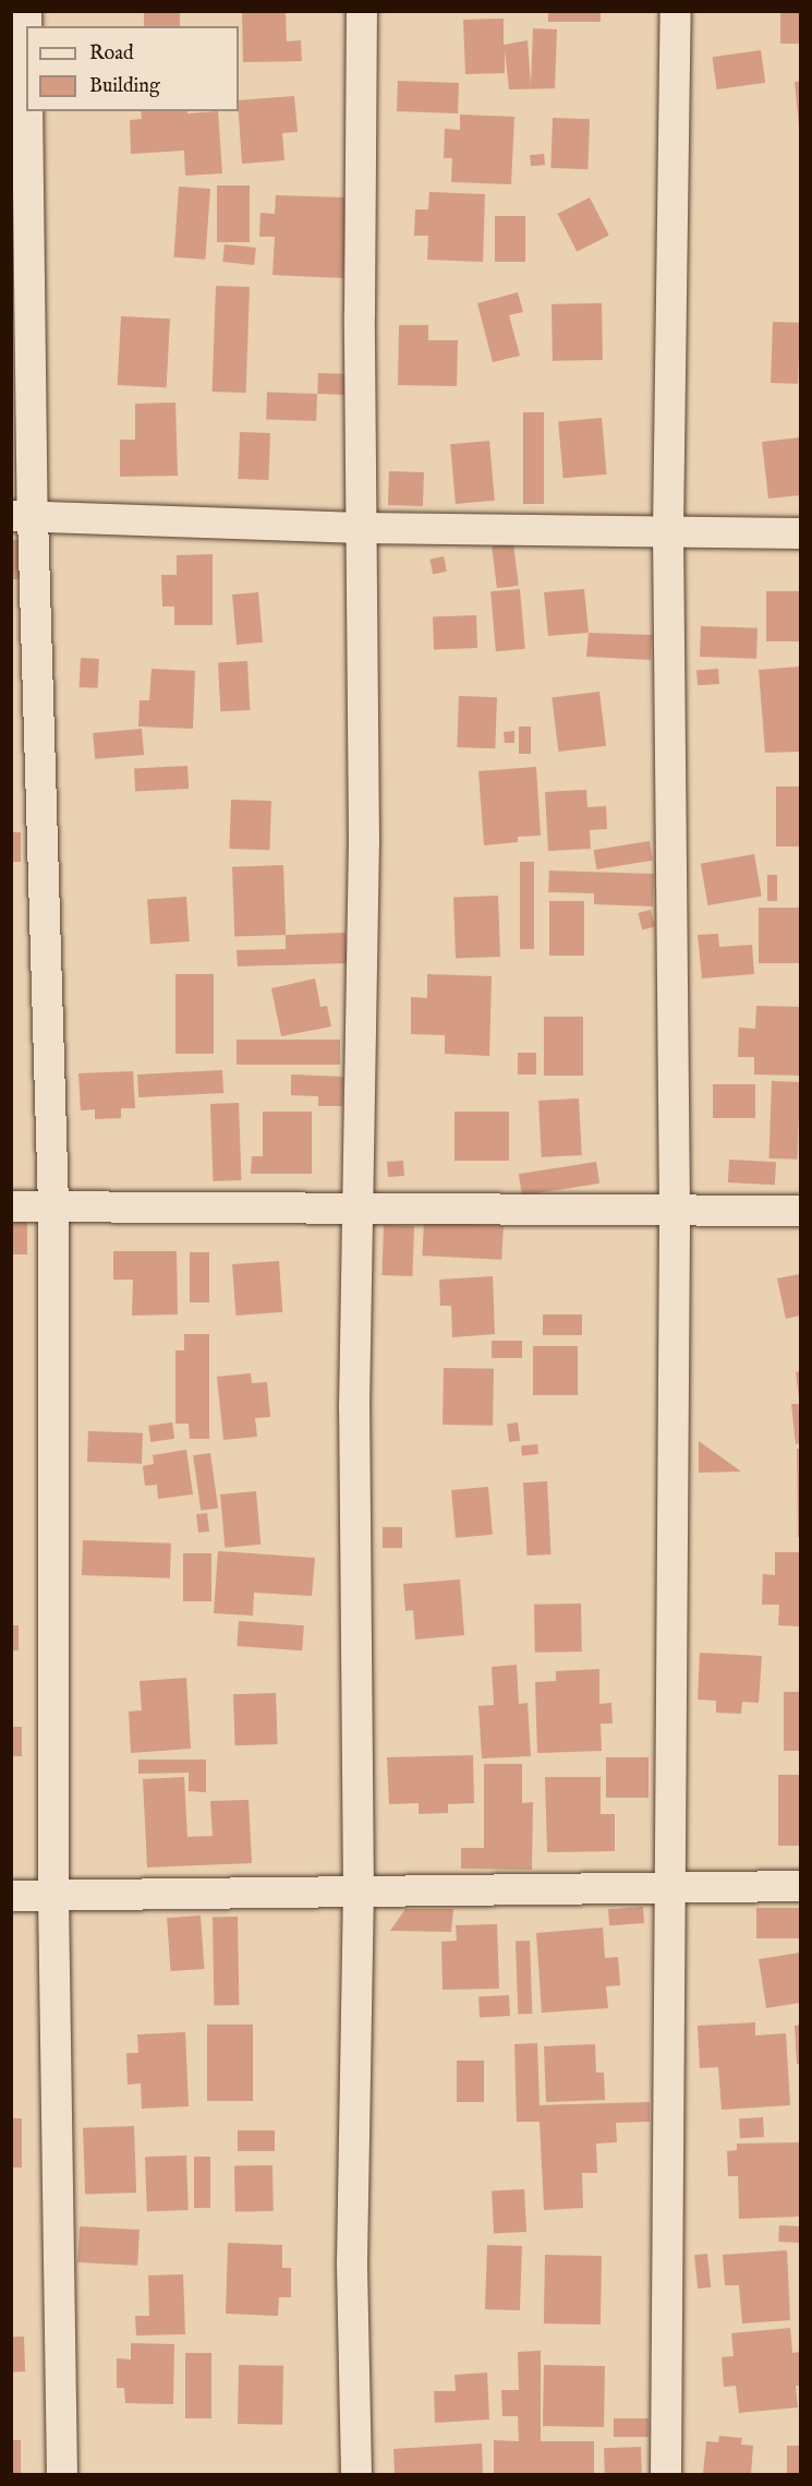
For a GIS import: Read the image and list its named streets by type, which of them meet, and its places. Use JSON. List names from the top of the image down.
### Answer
{
  "legend": ["Road", "Building"]
}
